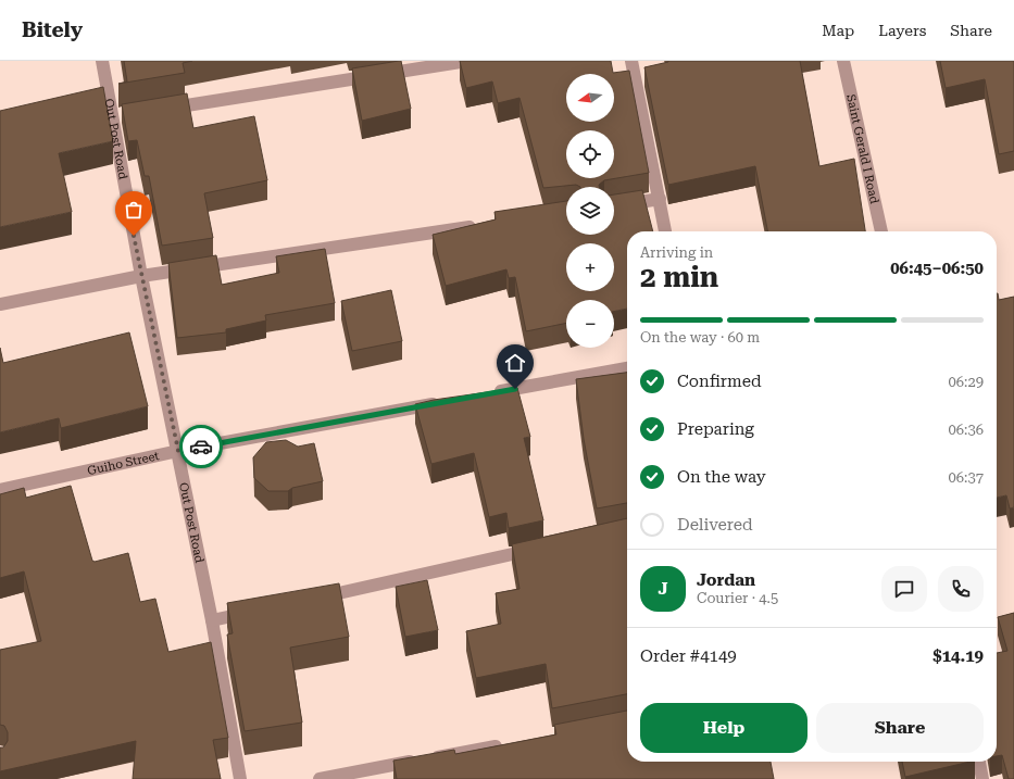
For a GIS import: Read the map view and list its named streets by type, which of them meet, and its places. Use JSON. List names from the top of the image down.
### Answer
{
  "streets": {
    "street": ["Out Post Road", "Saint Gerald I Road", "Guiho Street"]
  },
  "crossings": [
    ["Out Post Road", "Guiho Street"]
  ],
  "north": "left",
  "page": {
    "header": "Bitely",
    "nav": ["Map", "Layers", "Share"],
    "map_buttons": ["+", "−"],
    "heading": ["2 min", "Arriving in", "06:45–06:50"],
    "panel": [
      "Jordan",
      "Courier · 4.5",
      "Order #4149",
      "$14.19"
    ],
    "bar": "On the way · 60 m",
    "list": [
      ["Confirmed", "06:29"],
      ["Preparing", "06:36"],
      ["On the way", "06:37"],
      "Delivered"
    ],
    "round": "J",
    "buttons": ["Help", "Share"]
  }
}
